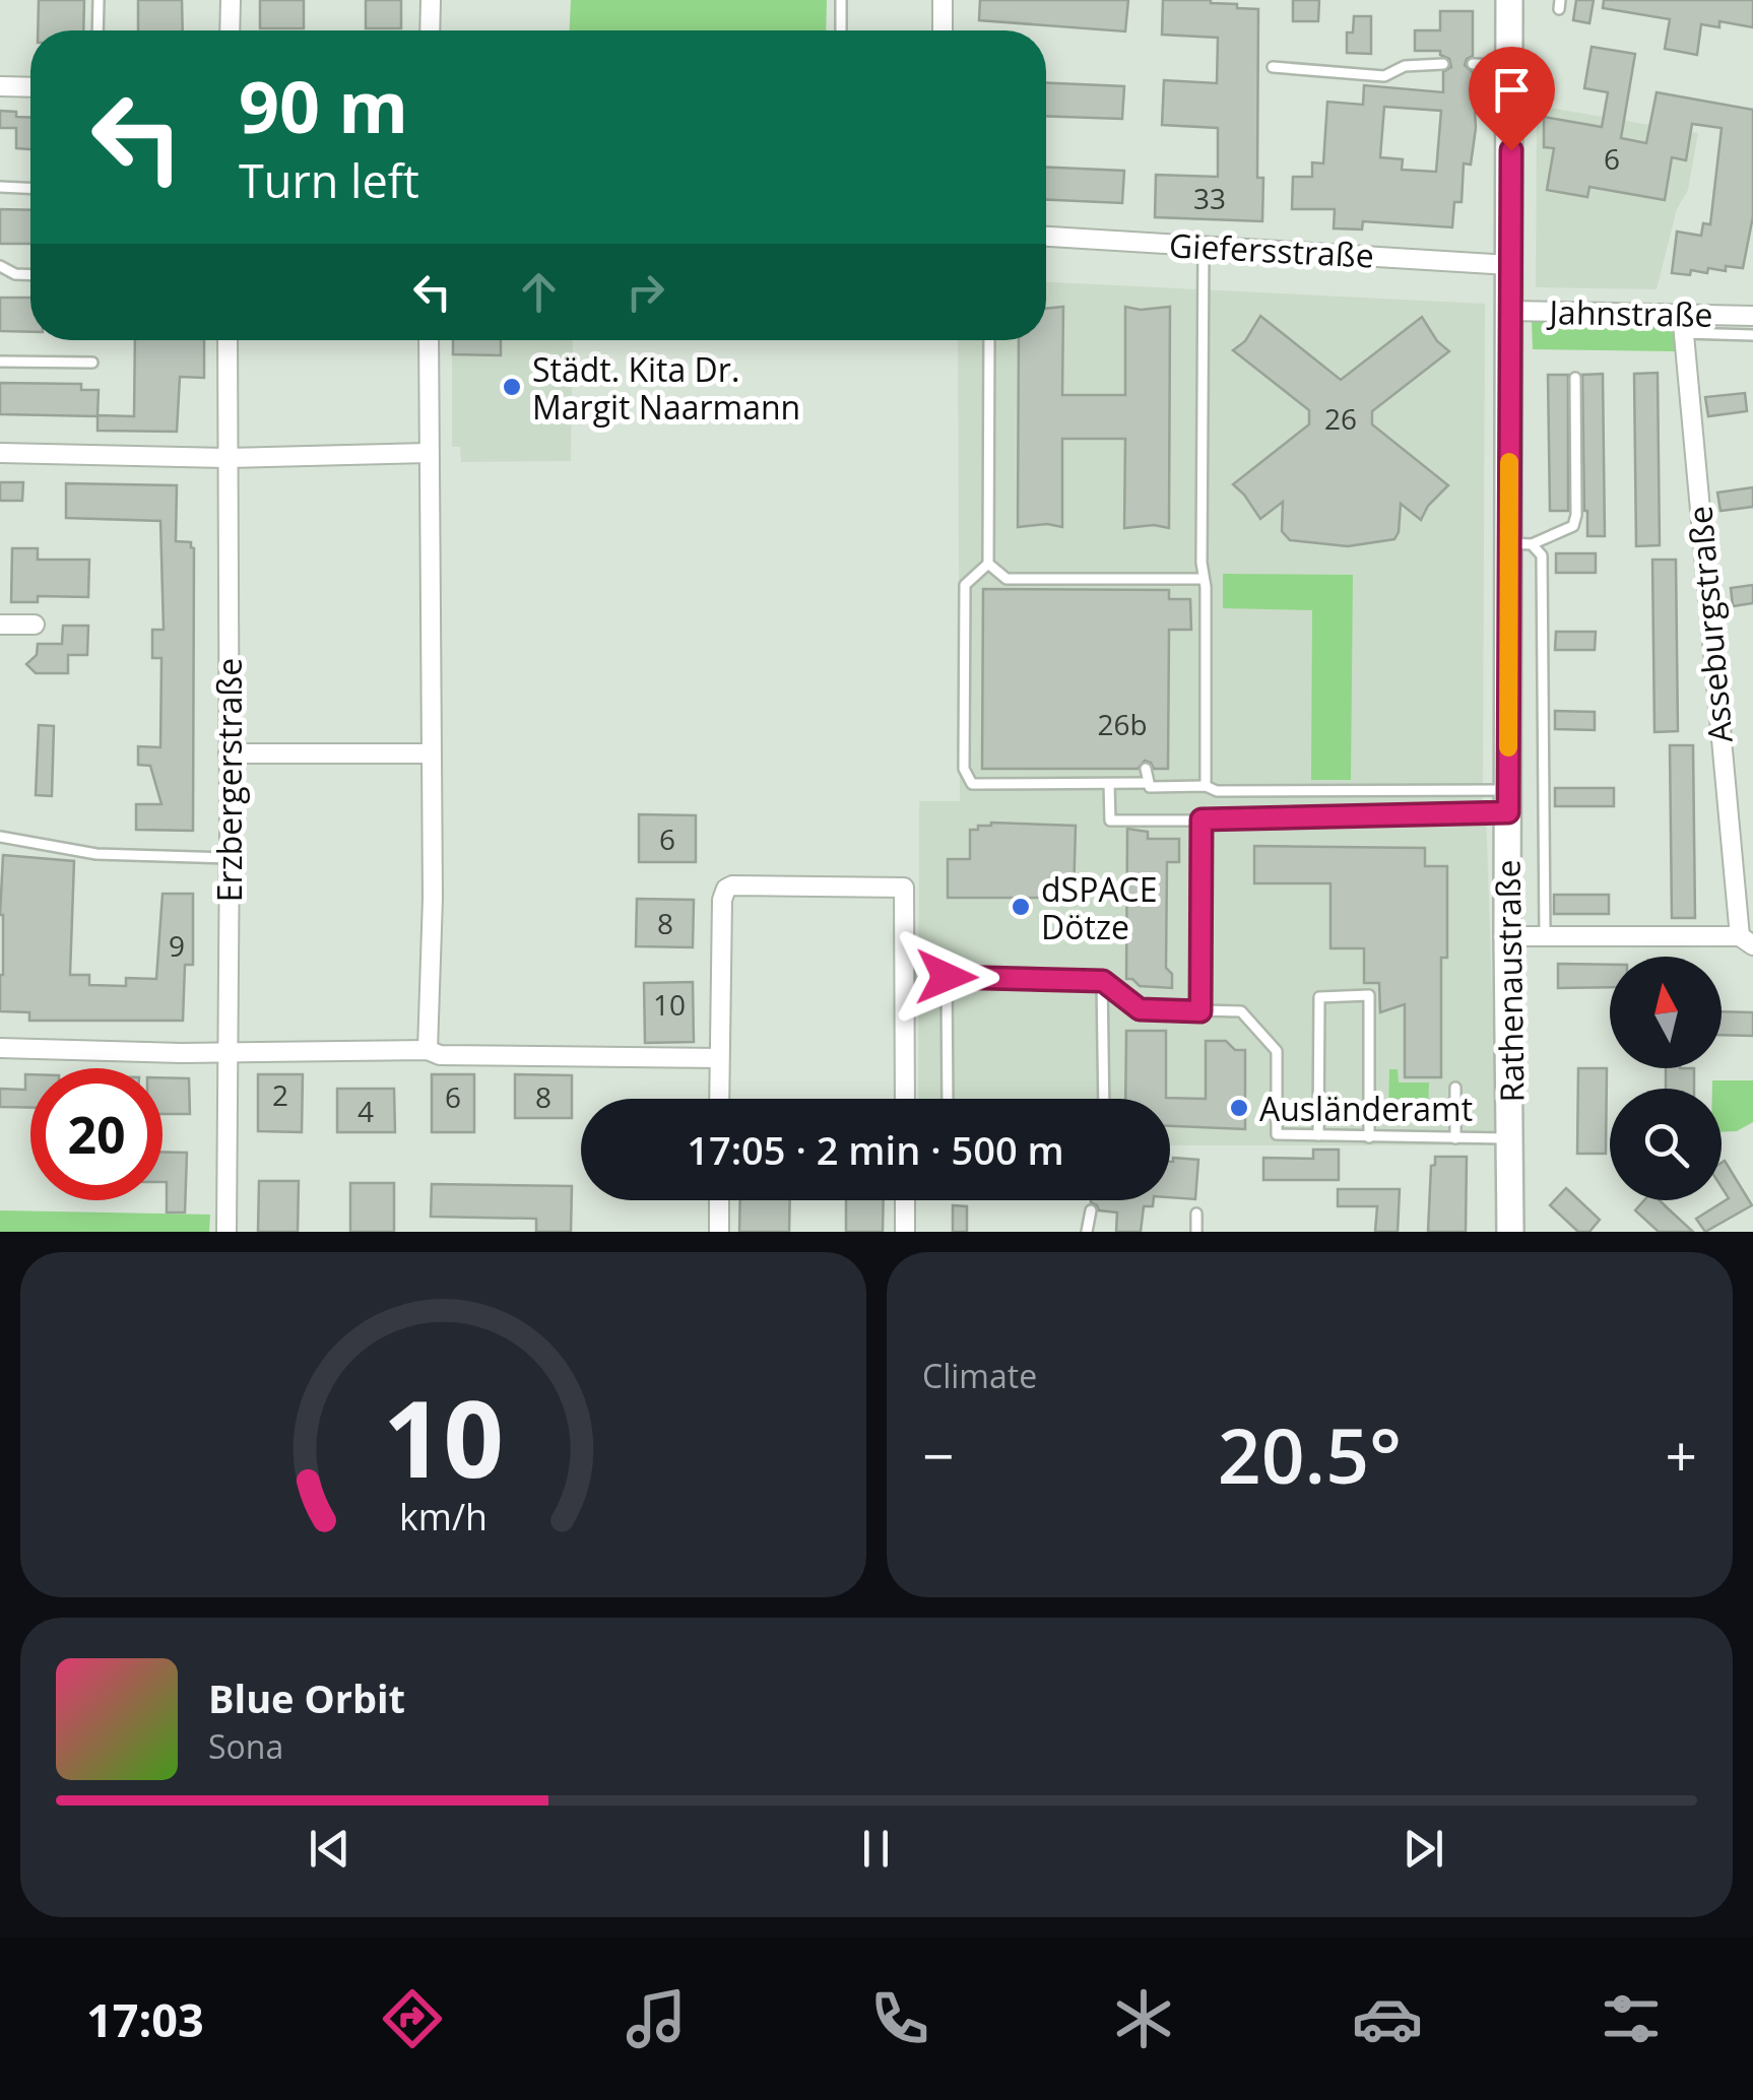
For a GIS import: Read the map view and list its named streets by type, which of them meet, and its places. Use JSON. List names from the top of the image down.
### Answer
{
  "streets": {
    "street": [
      "Giefersstraße",
      "Jahnstraße",
      "Asseburgstraße",
      "Erzbergerstraße",
      "Rathenaustraße"
    ]
  },
  "crossings": [
    ["Giefersstraße", "Rathenaustraße"],
    ["Jahnstraße", "Asseburgstraße"],
    ["Jahnstraße", "Rathenaustraße"],
    ["Asseburgstraße", "Rathenaustraße"]
  ],
  "places": ["Städt. Kita Dr. Margit Naarmann", "dSPACE Dötze", "Ausländeramt"],
  "house_numbers": [
    "6",
    "33",
    "26",
    "26b",
    "6",
    "8",
    "9",
    "10",
    "2",
    "6",
    "8",
    "4"
  ],
  "north": "top",
  "page": {
    "turn": ["90 m", "Turn left"],
    "limit": "20",
    "trip": "17:05 · 2 min · 500 m",
    "tile": "Climate",
    "heat": ["−", "20.5°", "+"],
    "song": ["Blue Orbit", "Sona"],
    "tabs": "17:03",
    "gauge": ["10", "km/h"]
  }
}
